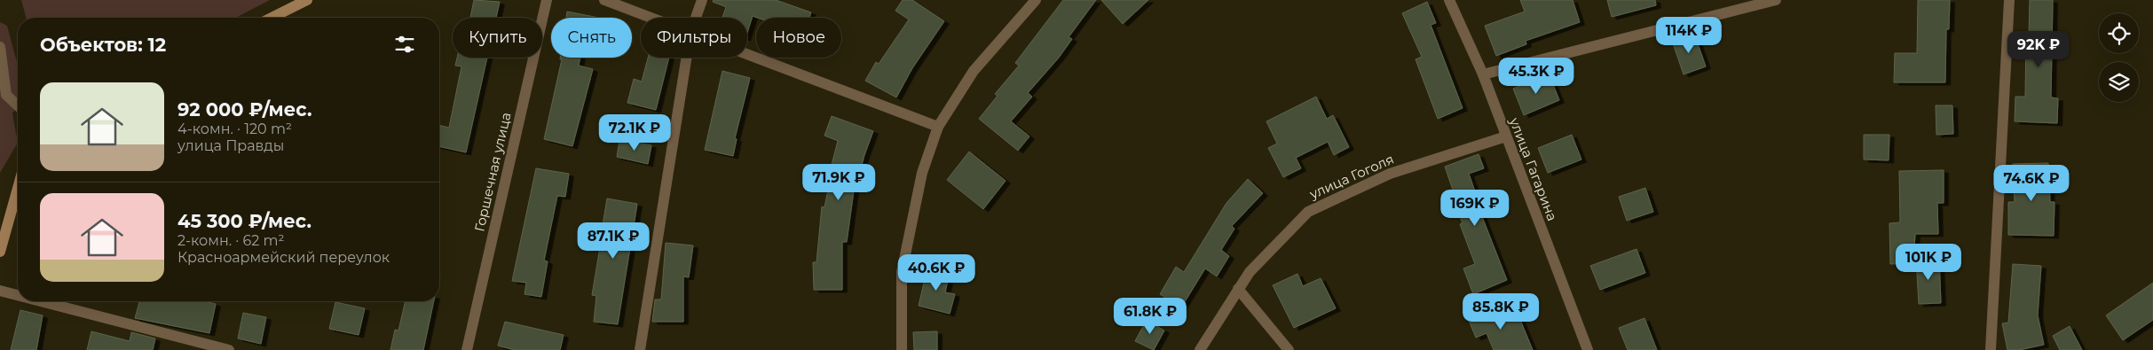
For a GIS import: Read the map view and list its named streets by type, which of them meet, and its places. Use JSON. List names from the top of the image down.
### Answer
{
  "streets": {
    "street": ["улица Гагарина", "Горшечная улица", "улица Гоголя"]
  },
  "crossings": [
    ["улица Гагарина", "улица Гоголя"]
  ],
  "page": {
    "price": [
      "114K ₽",
      "92K ₽",
      "45.3K ₽",
      "72.1K ₽",
      "71.9K ₽",
      "74.6K ₽",
      "169K ₽",
      "87.1K ₽",
      "101K ₽",
      "40.6K ₽",
      "85.8K ₽",
      "61.8K ₽"
    ],
    "chip": [
      "Купить",
      "Снять",
      "Фильтры",
      "Новое"
    ],
    "heading": "Объектов: 12",
    "list": [
      {
        "name": "92 000 ₽/мес.",
        "note": "4-комн. · 120 m² · улица Правды"
      },
      {
        "name": "45 300 ₽/мес.",
        "note": "2-комн. · 62 m² · Красноармейский переулок"
      }
    ]
  }
}
